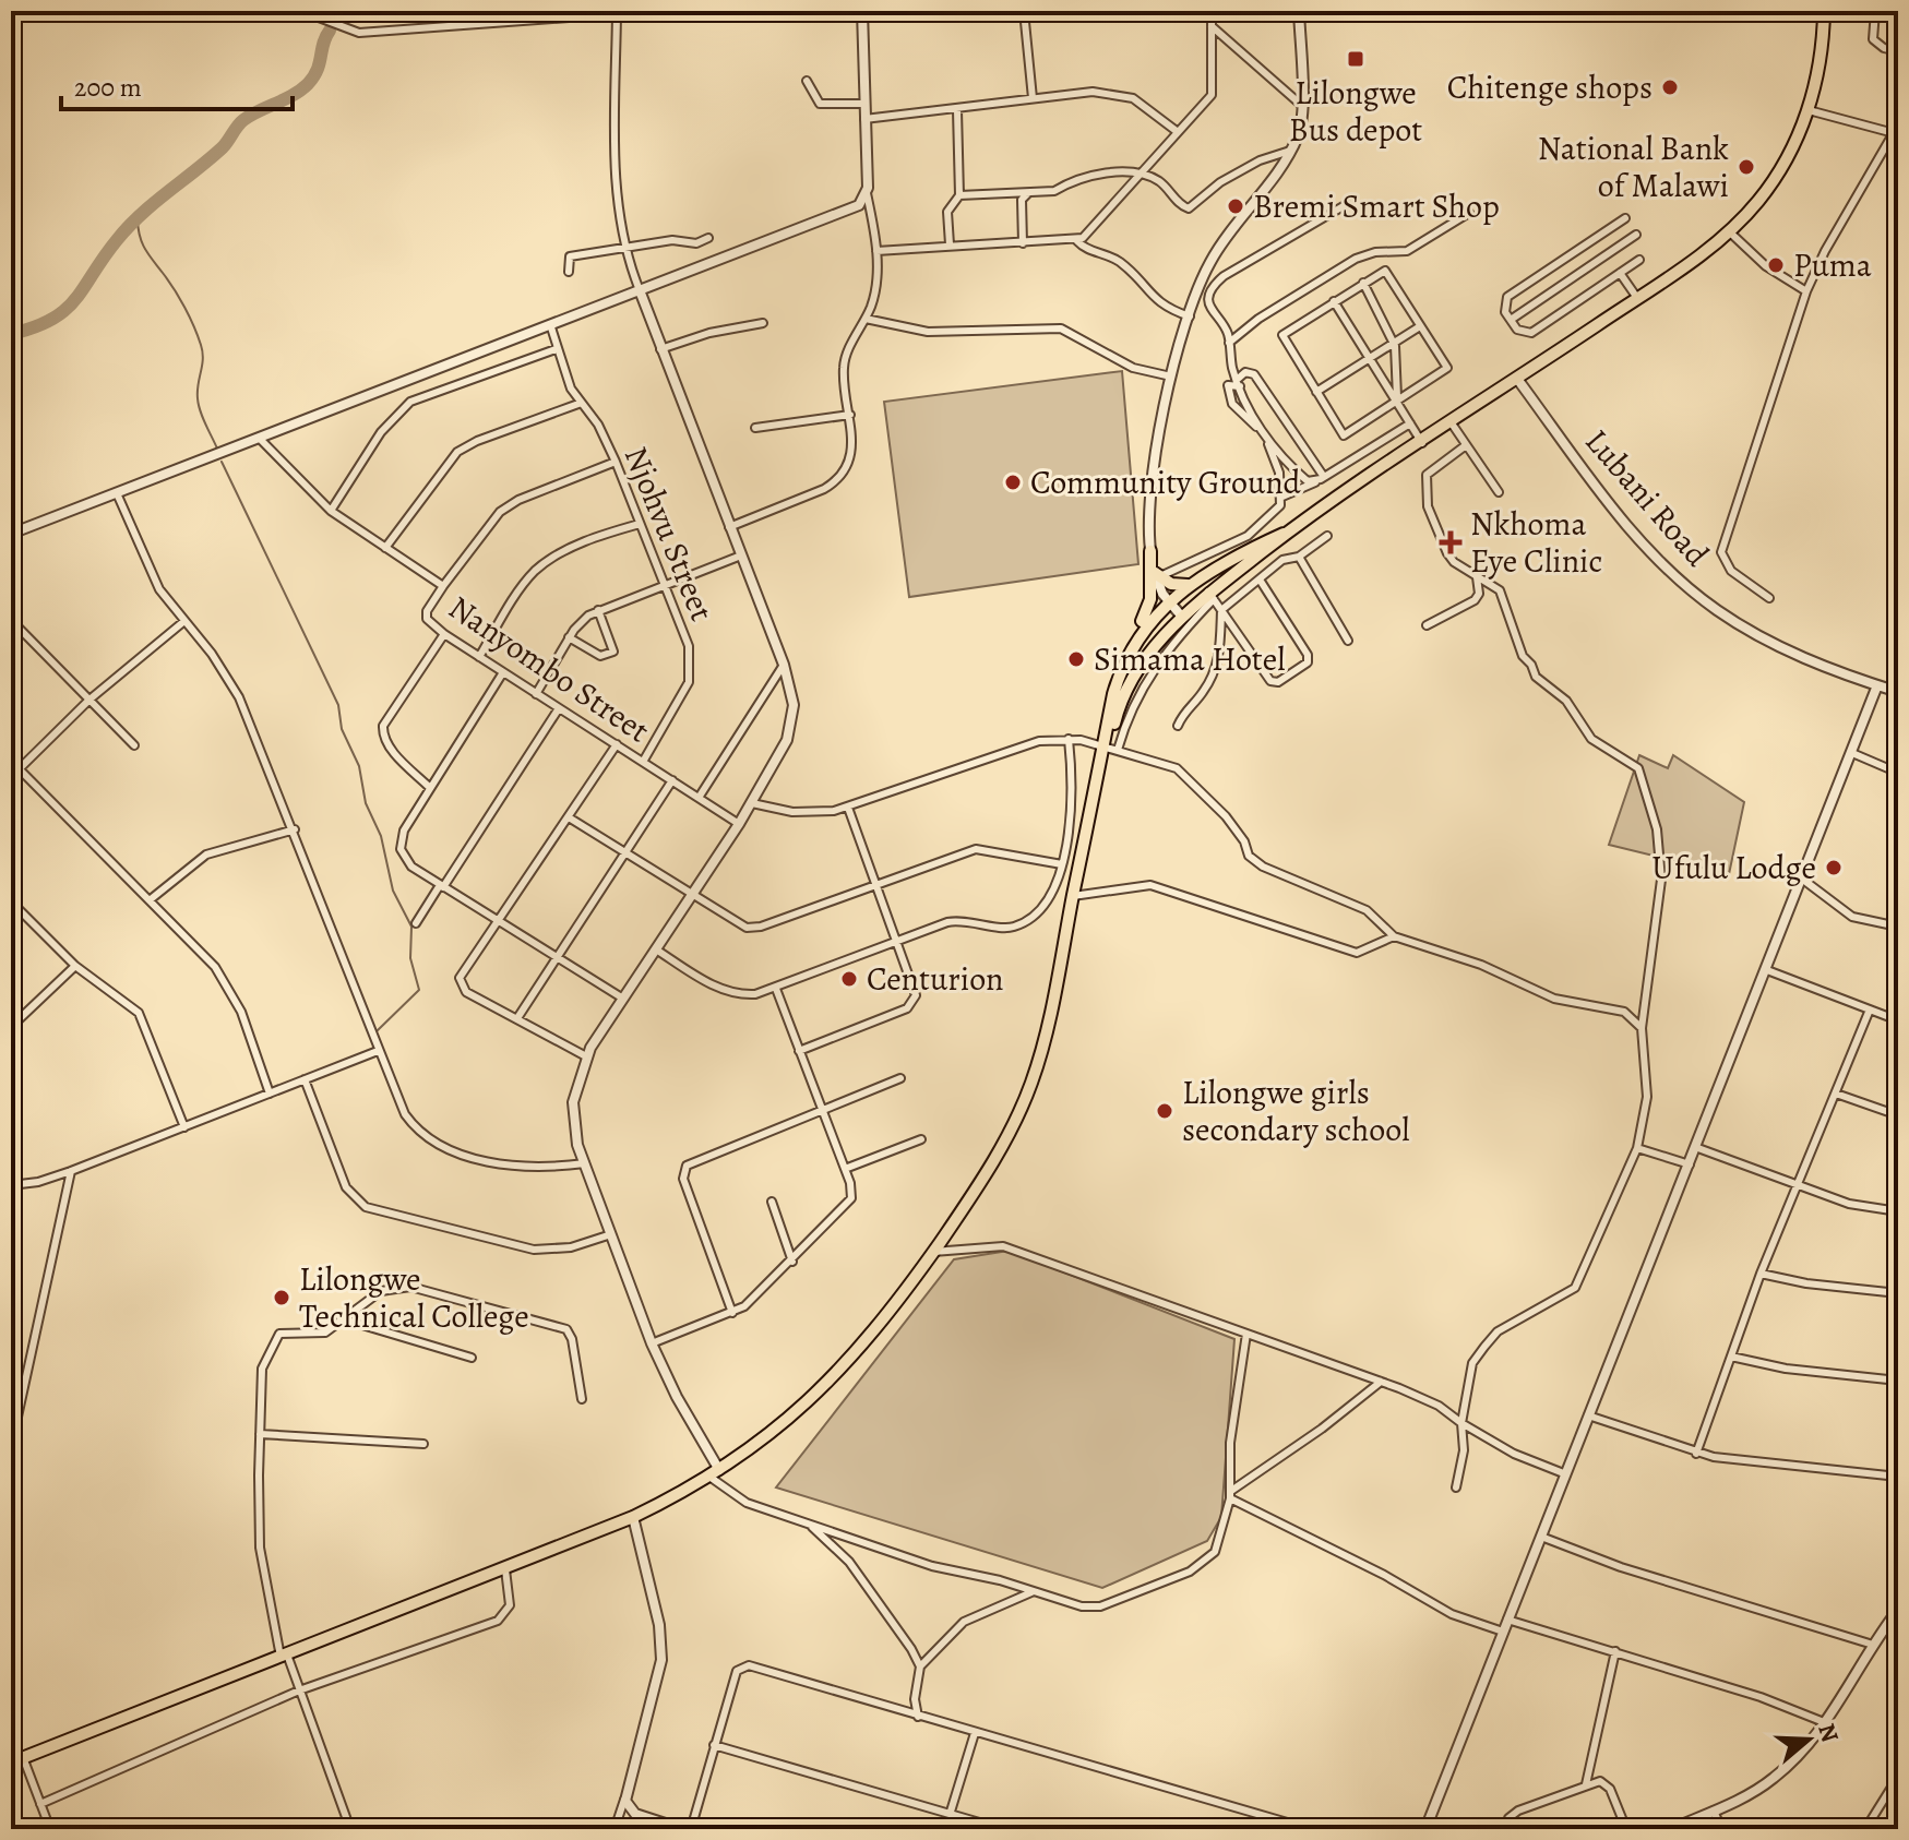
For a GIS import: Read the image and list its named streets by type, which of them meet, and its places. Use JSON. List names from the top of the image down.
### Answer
{
  "streets": {
    "street": ["Lubani Road", "Njohvu Street", "Nanyombo Street"]
  },
  "crossings": [
    ["Njohvu Street", "Nanyombo Street"]
  ],
  "places": {
    "transit": ["Lilongwe Bus depot"],
    "other": [
      "Chitenge shops",
      "National Bank of Malawi",
      "Bremi Smart Shop",
      "Puma",
      "Community Ground",
      "Simama Hotel",
      "Ufulu Lodge",
      "Centurion",
      "Lilongwe girls secondary school",
      "Lilongwe Technical College"
    ],
    "health": ["Nkhoma Eye Clinic"]
  },
  "scale_bar": "200 m",
  "north": "right"
}
